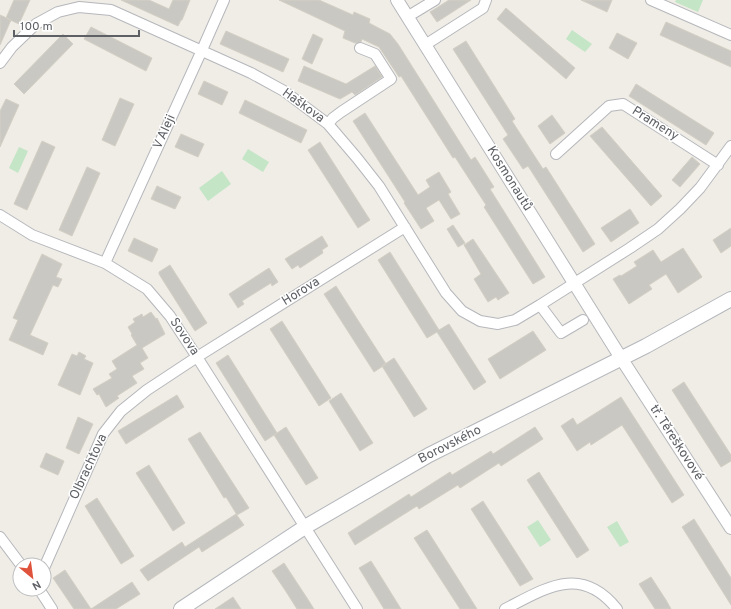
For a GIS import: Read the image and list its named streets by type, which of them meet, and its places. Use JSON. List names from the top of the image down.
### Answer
{
  "streets": {
    "main road": ["Borovského"],
    "street": [
      "Haškova",
      "Prameny",
      "V Aleji",
      "Kosmonautů",
      "Horova",
      "Sovova",
      "tř. Těreškovové",
      "Olbrachtova"
    ]
  },
  "crossings": [
    ["Haškova", "V Aleji"],
    ["Haškova", "Kosmonautů"],
    ["Haškova", "Horova"],
    ["V Aleji", "Sovova"],
    ["Kosmonautů", "tř. Těreškovové"],
    ["Kosmonautů", "Borovského"],
    ["Horova", "Sovova"],
    ["Horova", "Olbrachtova"],
    ["Sovova", "Borovského"],
    ["Sovova", "Olbrachtova"],
    ["tř. Těreškovové", "Borovského"]
  ],
  "scale_bar": "100 m",
  "north": "bottom right"
}
